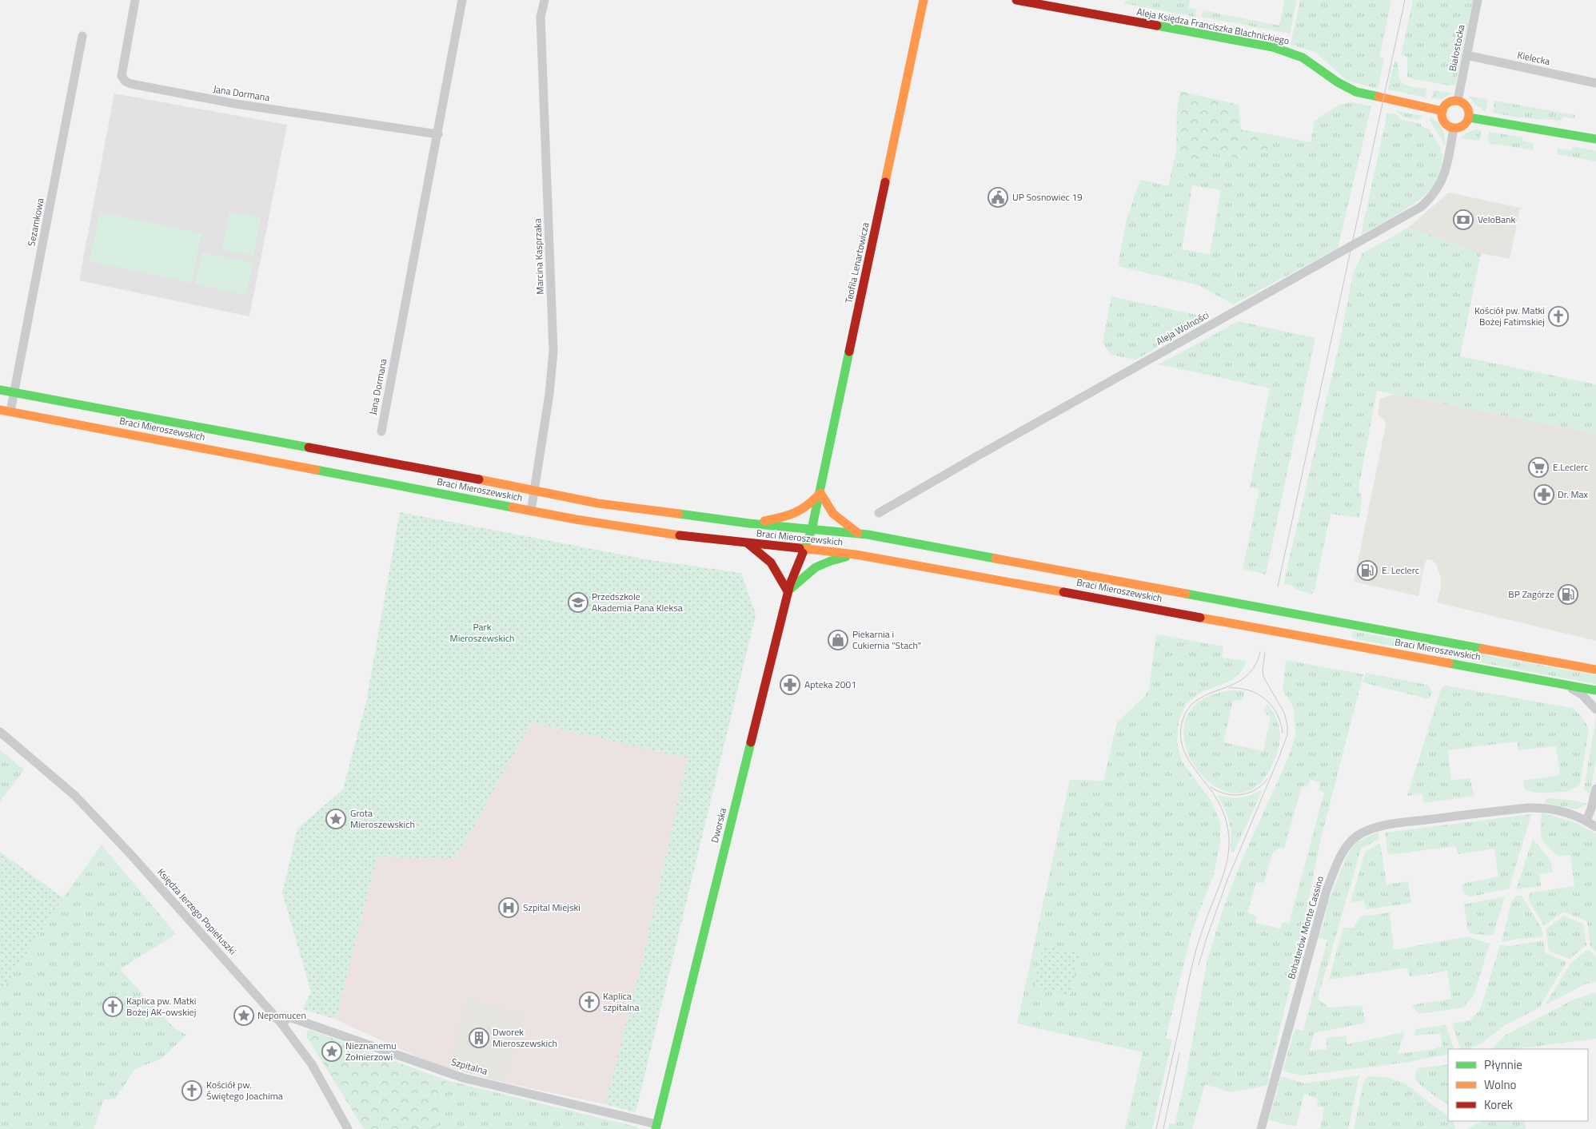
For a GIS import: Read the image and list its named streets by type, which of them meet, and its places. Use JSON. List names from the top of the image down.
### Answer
{
  "streets": {
    "main road": [
      "Aleja Księdza Franciszka Blachnickiego",
      "Teofila Lenartowicza",
      "Braci Mieroszewskich",
      "Dworska"
    ],
    "street": [
      "Białostocka",
      "Kielecka",
      "Jana Dormana",
      "Sezamkowa",
      "Marcina Kasprzaka",
      "Aleja Wolności",
      "Księdza Jerzego Popiełuszki",
      "Bohaterów Monte Cassino",
      "Szpitalna"
    ]
  },
  "crossings": [
    ["Aleja Księdza Franciszka Blachnickiego", "Białostocka"],
    ["Aleja Księdza Franciszka Blachnickiego", "Aleja Wolności"],
    ["Białostocka", "Kielecka"],
    ["Białostocka", "Aleja Wolności"],
    ["Sezamkowa", "Braci Mieroszewskich"],
    ["Marcina Kasprzaka", "Braci Mieroszewskich"],
    ["Teofila Lenartowicza", "Braci Mieroszewskich"],
    ["Teofila Lenartowicza", "Dworska"],
    ["Braci Mieroszewskich", "Dworska"],
    ["Dworska", "Szpitalna"],
    ["Księdza Jerzego Popiełuszki", "Szpitalna"]
  ],
  "parks": ["Park Mieroszewskich"],
  "places": {
    "public building": ["UP Sosnowiec 19"],
    "bank": ["VeloBank"],
    "church": [
      "Kościół pw. Matki Bożej Fatimskiej",
      "Kaplica szpitalna",
      "Kaplica pw. Matki Bożej AK-owskiej",
      "Kościół pw. Świętego Joachima"
    ],
    "supermarket": ["E.Leclerc"],
    "pharmacy": ["Dr. Max", "Apteka 2001"],
    "fuel station": ["E. Leclerc", "BP Zagórze"],
    "school or university": ["Przedszkole Akademia Pana Kleksa"],
    "shop": ["Piekarnia i Cukiernia \"Stach\""],
    "place": ["Grota Mieroszewskich", "Nepomucen", "Nieznanemu Żołnierzowi"],
    "hospital": ["Szpital Miejski"],
    "building": ["Dworek Mieroszewskich"]
  },
  "legend": ["Płynnie", "Wolno", "Korek"]
}
